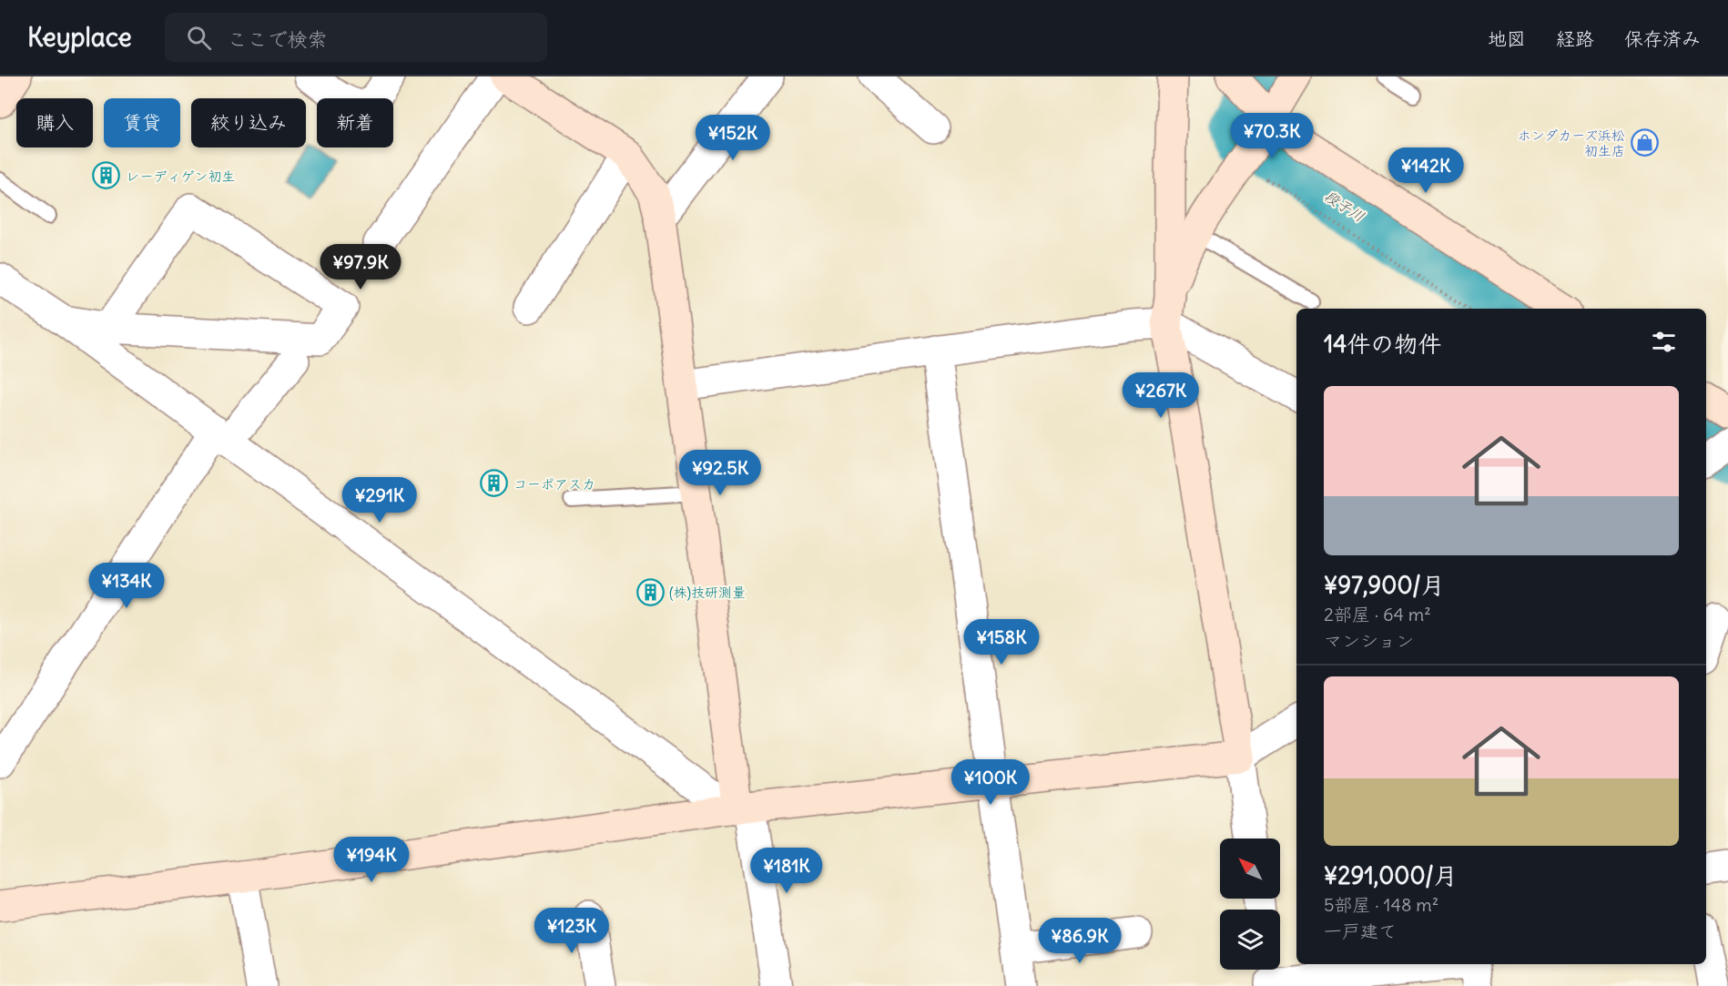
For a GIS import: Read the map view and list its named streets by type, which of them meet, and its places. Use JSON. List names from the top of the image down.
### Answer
{
  "water": ["段子川"],
  "places": {
    "shop": ["ホンダカーズ浜松 初生店"],
    "building": ["レーディゲン初生", "コーポアスカ", "(株)技研測量"]
  },
  "north": "top left",
  "page": {
    "header": "Keyplace",
    "search": "ここで検索",
    "nav": ["地図", "経路", "保存済み"],
    "chip": [
      "購入",
      "賃貸",
      "絞り込み",
      "新着"
    ],
    "price": [
      "¥70.3K",
      "¥152K",
      "¥142K",
      "¥97.9K",
      "¥267K",
      "¥92.5K",
      "¥291K",
      "¥134K",
      "¥158K",
      "¥100K",
      "¥194K",
      "¥181K",
      "¥123K",
      "¥86.9K"
    ],
    "heading": "14件の物件",
    "list": [
      {
        "name": "¥97,900/月",
        "note": "2部屋 · 64 m² · マンション"
      },
      {
        "name": "¥291,000/月",
        "note": "5部屋 · 148 m² · 一戸建て"
      }
    ]
  }
}
